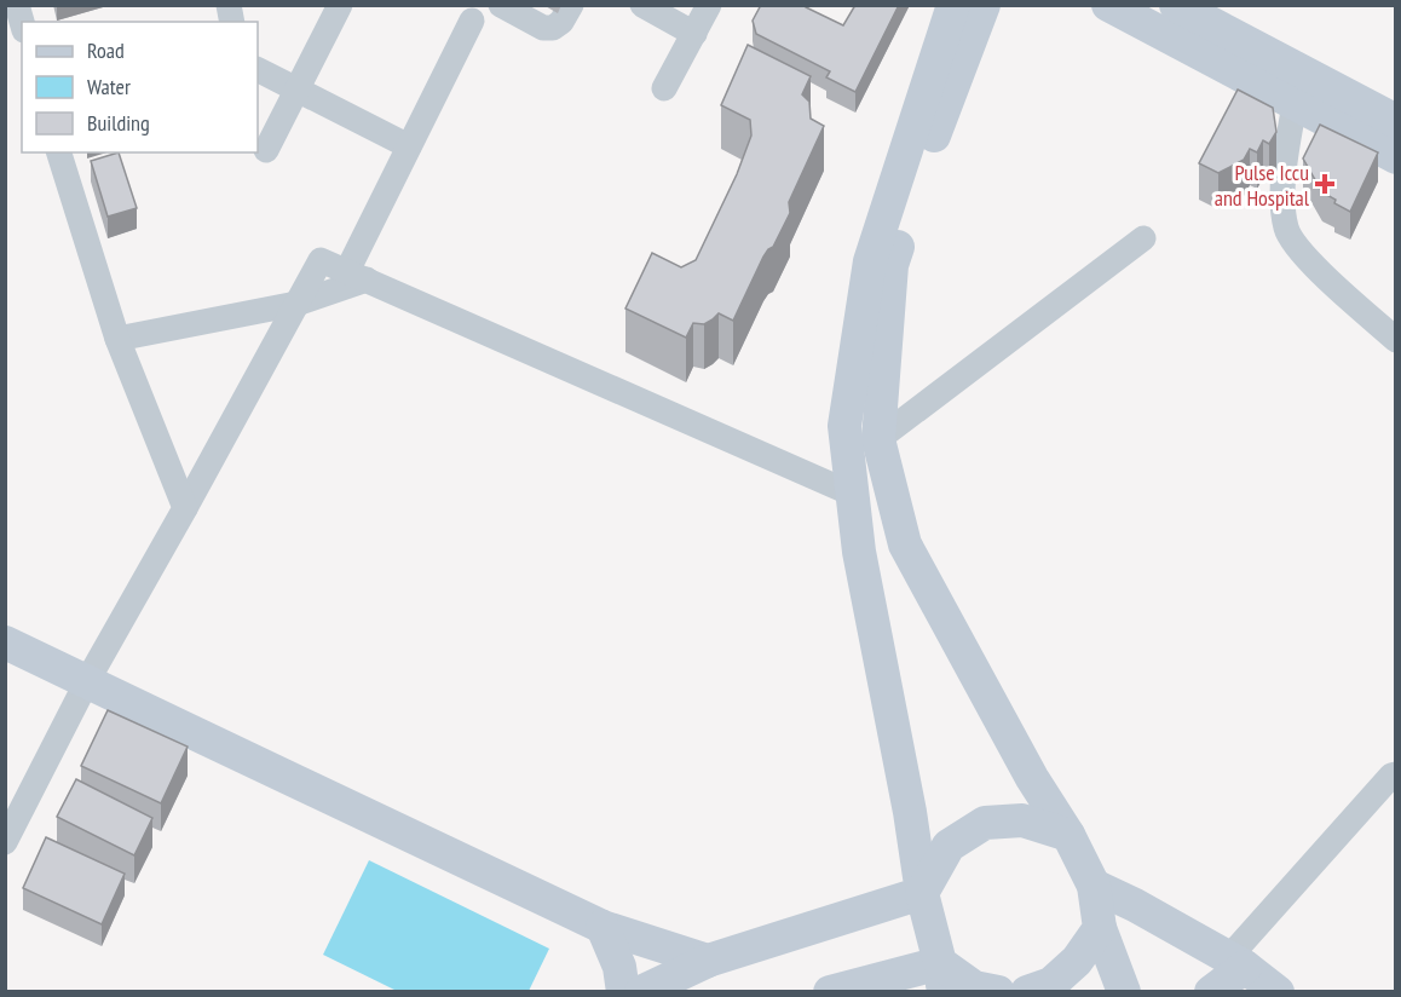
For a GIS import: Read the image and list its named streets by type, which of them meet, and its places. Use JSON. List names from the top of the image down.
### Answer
{
  "places": {
    "health": ["Pulse Iccu and Hospital"]
  },
  "legend": ["Road", "Water", "Building"]
}
